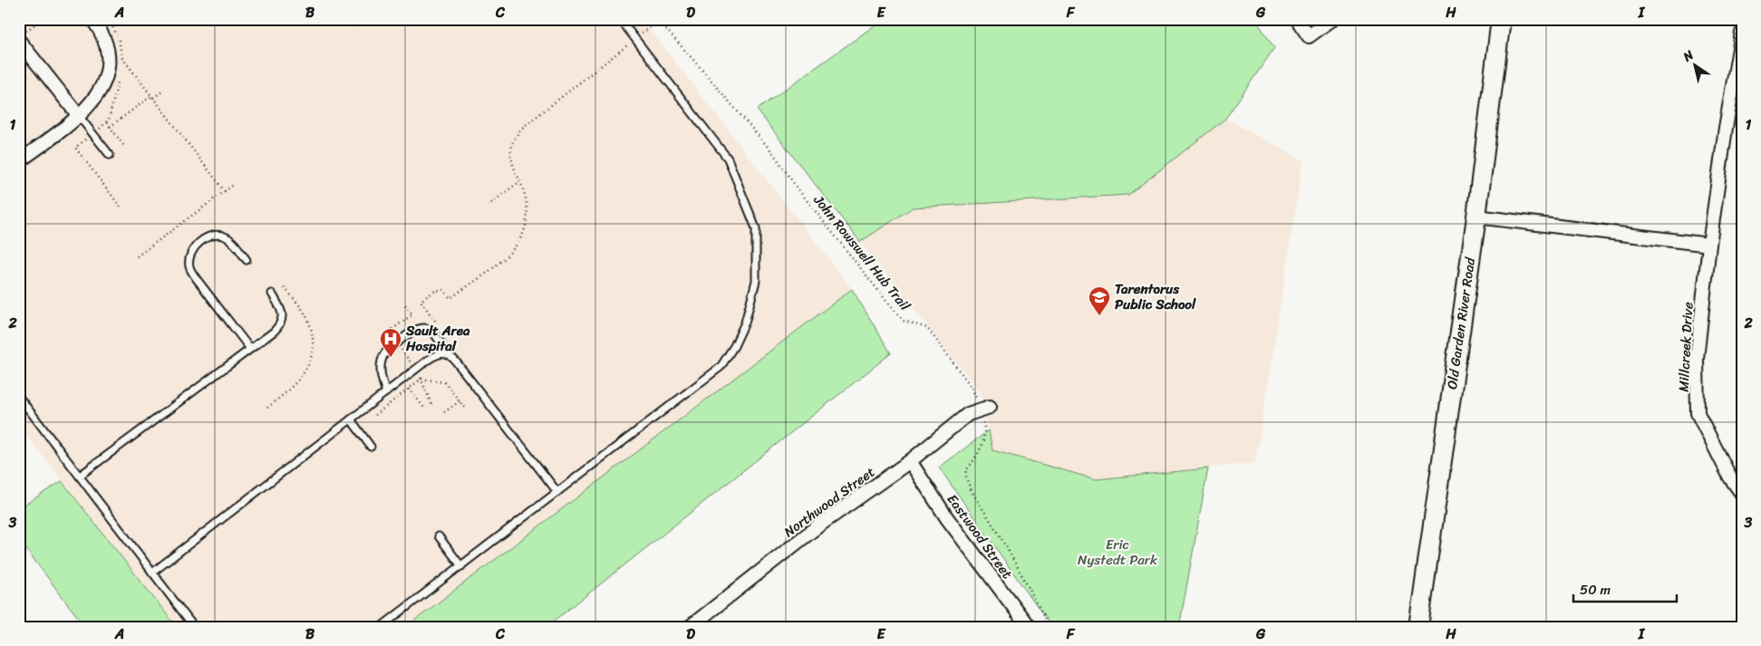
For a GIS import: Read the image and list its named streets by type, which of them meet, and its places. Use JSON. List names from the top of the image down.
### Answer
{
  "streets": {
    "main road": ["Old Garden River Road"],
    "street": ["Millcreek Drive", "Northwood Street", "Eastwood Street"],
    "path": ["John Rowswell Hub Trail"]
  },
  "crossings": [
    ["John Rowswell Hub Trail", "Northwood Street"],
    ["Northwood Street", "Eastwood Street"]
  ],
  "parks": ["Eric Nystedt Park"],
  "places": {
    "school or university": ["Tarentorus Public School"],
    "hospital": ["Sault Area Hospital"]
  },
  "scale_bar": "50 m",
  "north": "top left",
  "grid": {
    "columns": [
      "A",
      "B",
      "C",
      "D",
      "E",
      "F",
      "G",
      "H",
      "I"
    ],
    "rows": ["1", "2", "3"]
  }
}
